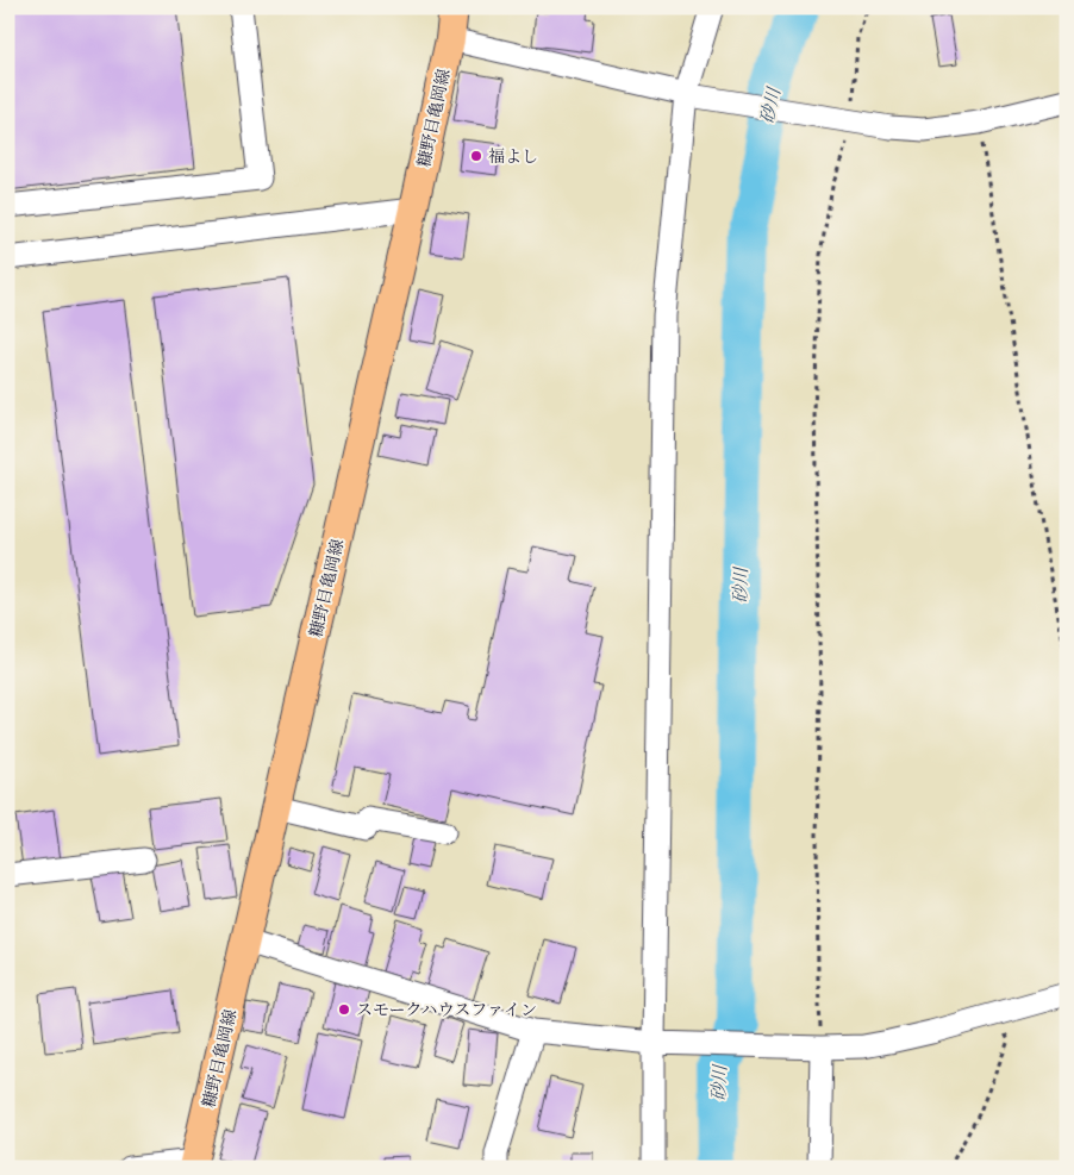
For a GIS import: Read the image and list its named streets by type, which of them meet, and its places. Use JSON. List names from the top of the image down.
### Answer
{
  "streets": {
    "main road": ["糠野目亀岡線"]
  },
  "water": ["砂川"],
  "places": ["福よし", "スモークハウスファイン"]
}
